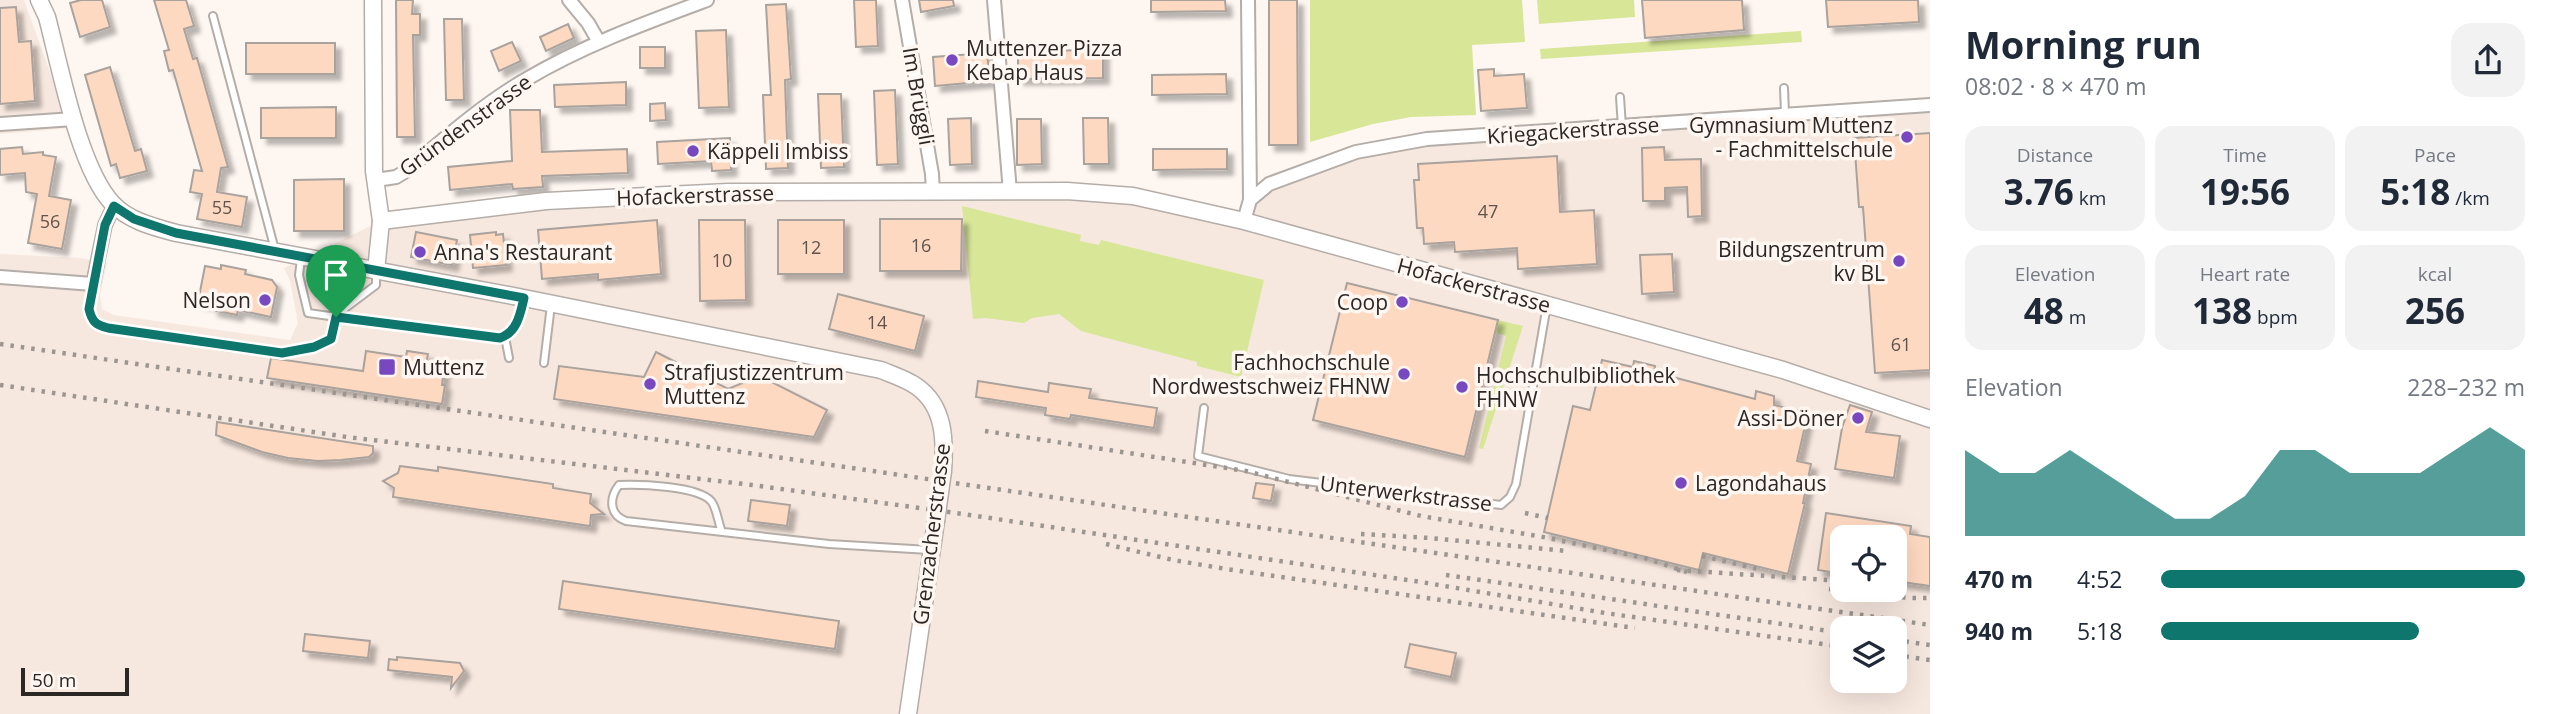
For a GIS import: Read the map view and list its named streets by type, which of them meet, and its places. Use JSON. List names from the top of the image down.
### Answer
{
  "streets": {
    "street": [
      "Im Brüggli",
      "Gründenstrasse",
      "Kriegackerstrasse",
      "Hofackerstrasse",
      "Grenzacherstrasse"
    ],
    "lane": ["Unterwerkstrasse"]
  },
  "crossings": [
    ["Im Brüggli", "Hofackerstrasse"],
    ["Hofackerstrasse", "Unterwerkstrasse"]
  ],
  "places": {
    "other": [
      "Muttenzer Pizza Kebap Haus",
      "Gymnasium Muttenz - Fachmittelschule",
      "Käppeli Imbiss",
      "Anna's Restaurant",
      "Bildungszentrum kv BL",
      "Nelson",
      "Coop",
      "Fachhochschule Nordwestschweiz FHNW",
      "Strafjustizzentrum Muttenz",
      "Hochschulbibliothek FHNW",
      "Assi-Döner",
      "Lagondahaus"
    ],
    "transit": ["Muttenz"]
  },
  "house_numbers": [
    "55",
    "47",
    "56",
    "16",
    "12",
    "10",
    "14",
    "61"
  ],
  "scale_bar": "50 m",
  "page": {
    "heading": ["Morning run", "08:02 · 8 × 470 m"],
    "stats": [
      ["Distance", "3.76 km"],
      ["Time", "19:56"],
      ["Pace", "5:18 /km"],
      ["Elevation", "48 m"],
      ["Heart rate", "138 bpm"],
      ["kcal", "256"]
    ],
    "chart": ["Elevation", "228–232 m"],
    "list": [
      {
        "name": "470 m",
        "note": "4:52"
      },
      {
        "name": "940 m",
        "note": "5:18"
      }
    ],
    "scale": "50 m"
  }
}
